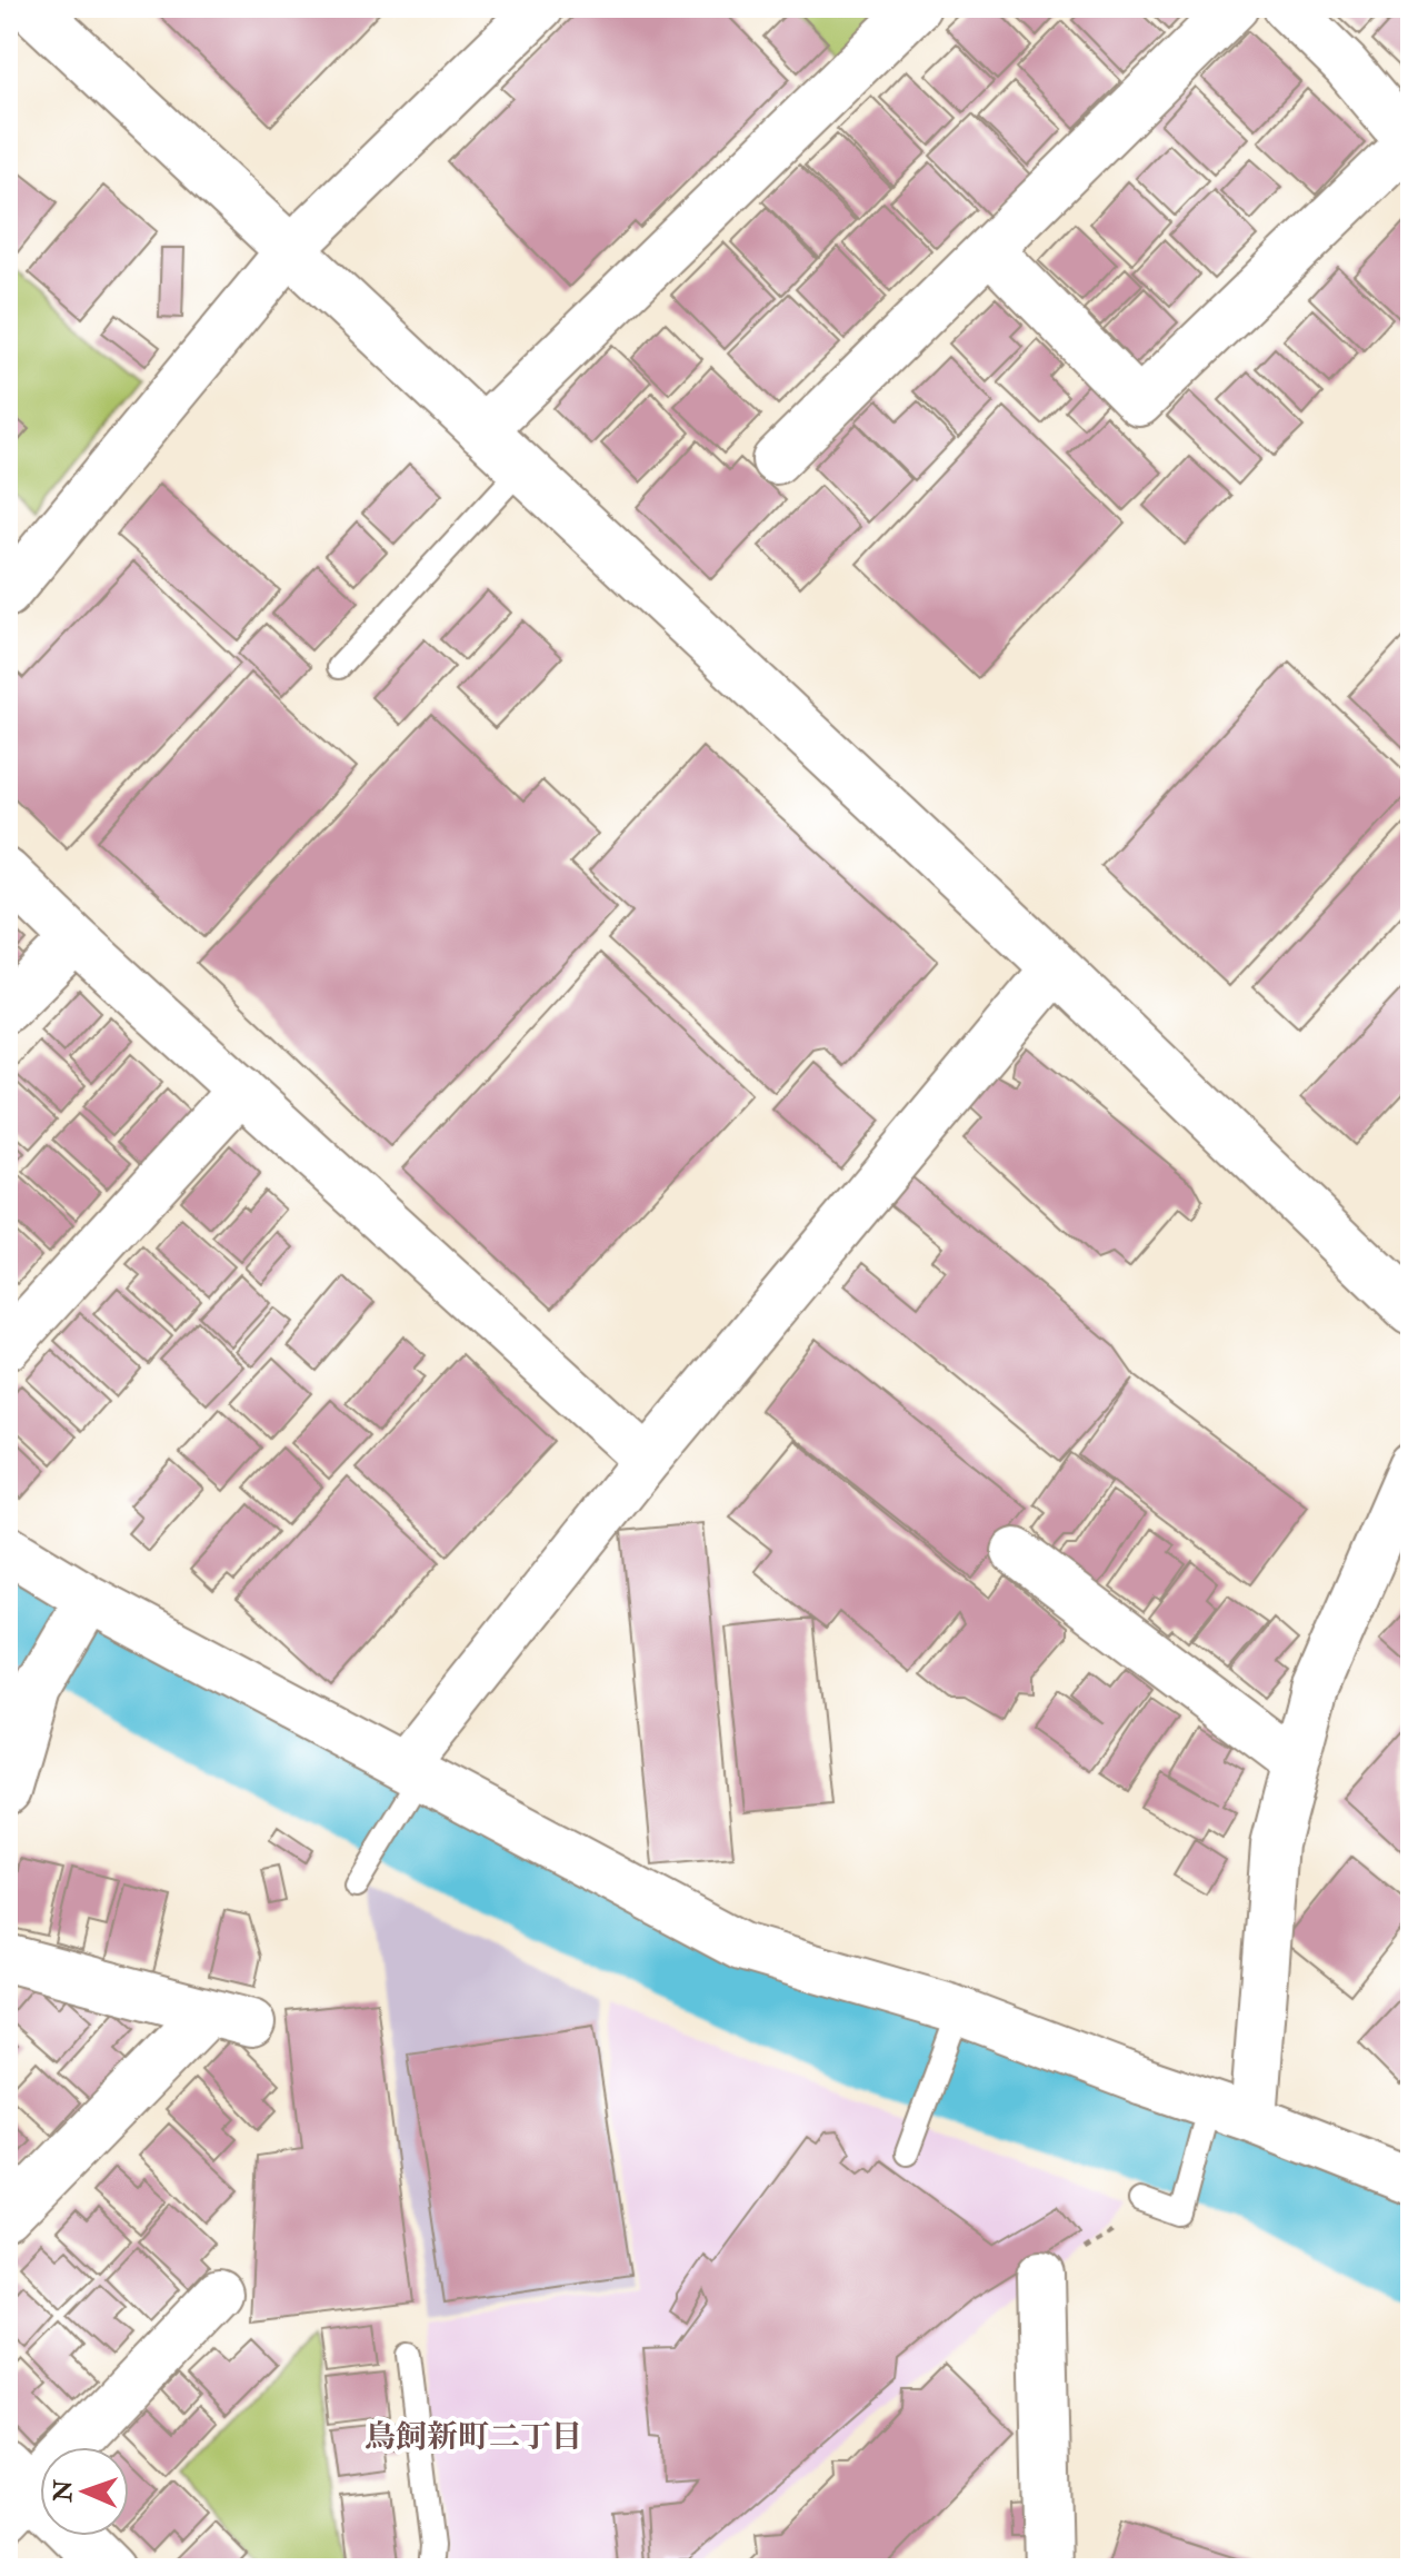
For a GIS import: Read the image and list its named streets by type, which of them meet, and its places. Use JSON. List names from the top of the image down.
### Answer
{
  "districts": ["鳥飼新町二丁目"],
  "north": "left"
}
